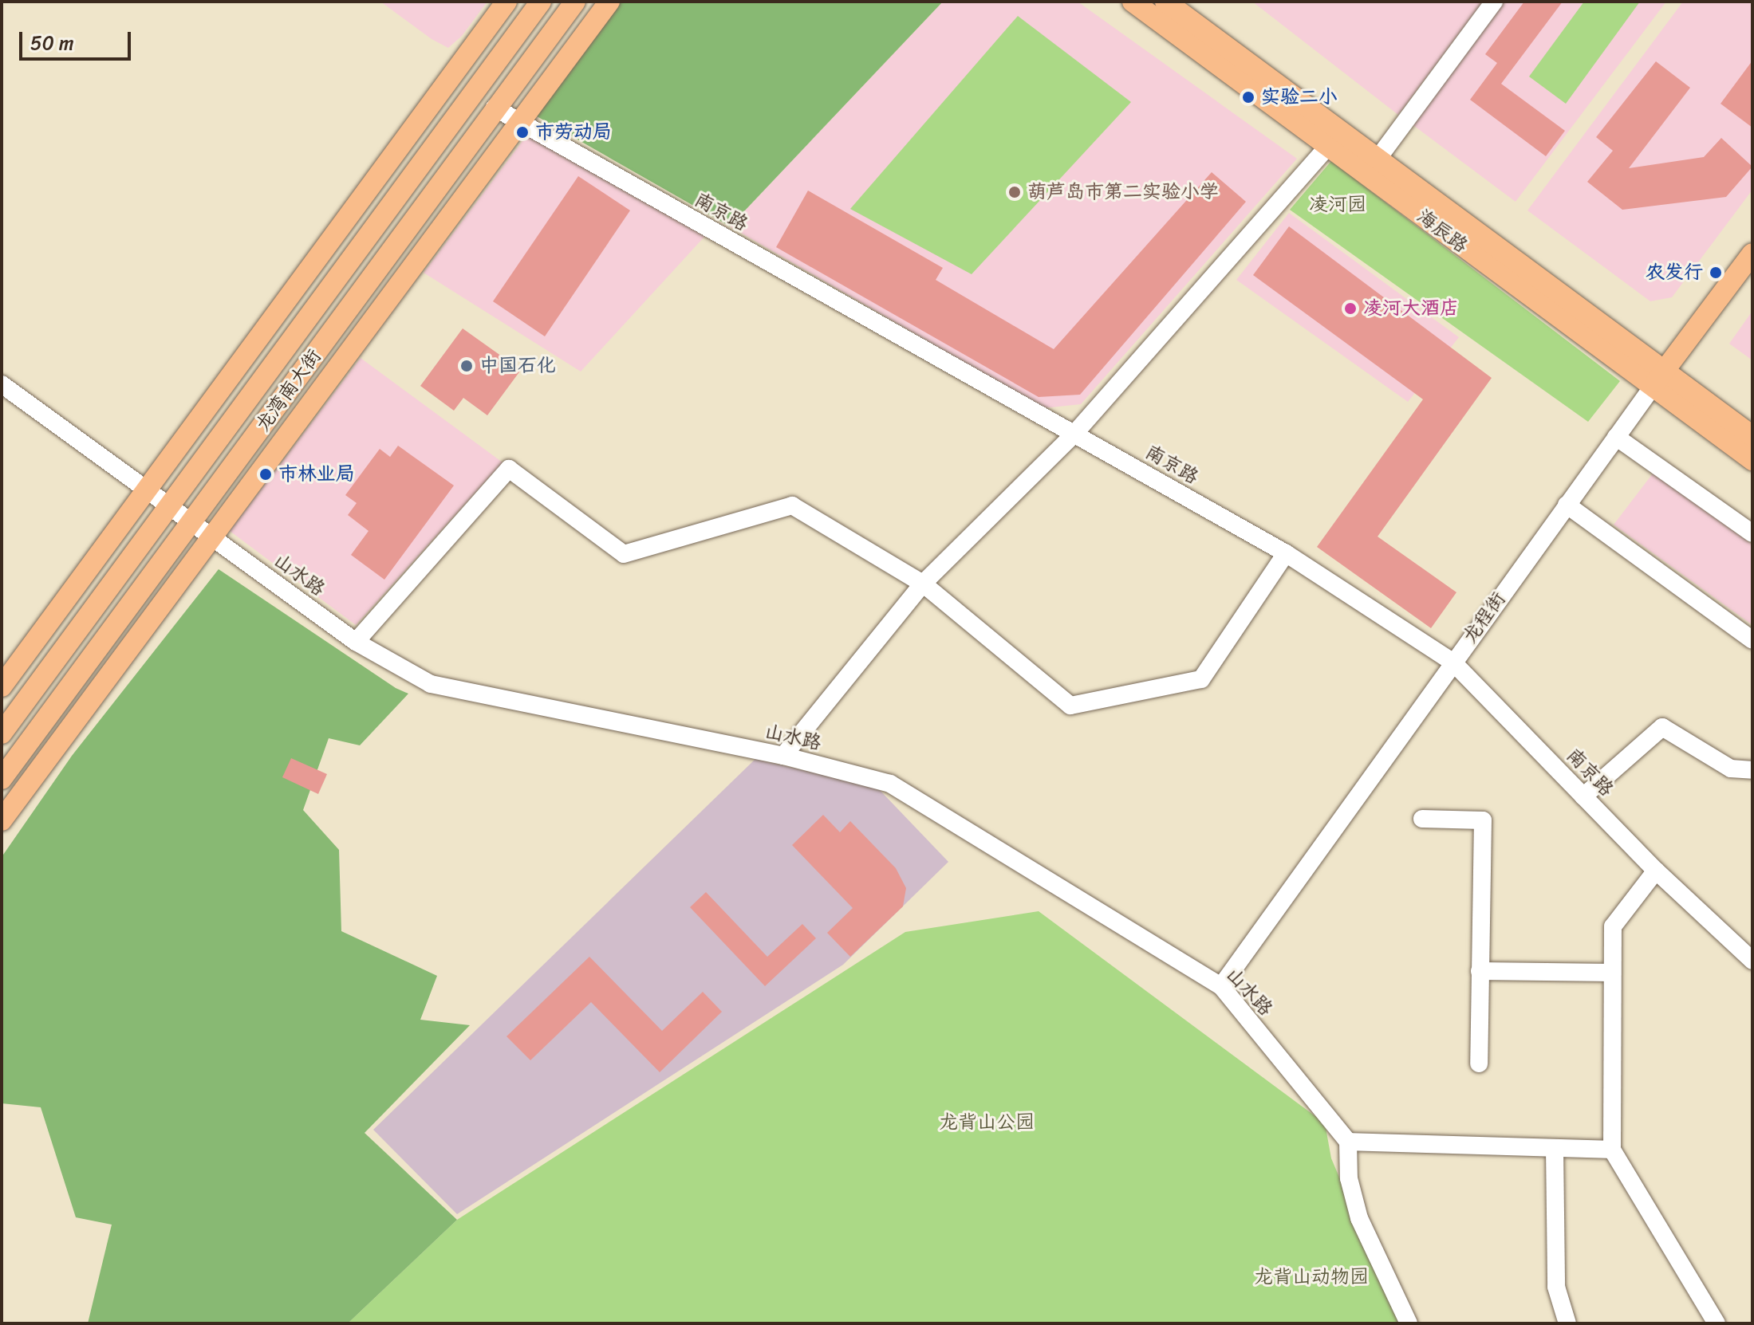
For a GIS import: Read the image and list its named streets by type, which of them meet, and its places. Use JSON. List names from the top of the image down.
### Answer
{
  "streets": {
    "main road": ["海辰路", "龙湾南大街", "龙程街"],
    "street": ["南京路", "山水路"]
  },
  "crossings": [
    ["南京路", "龙湾南大街"],
    ["南京路", "龙程街"],
    ["海辰路", "龙程街"],
    ["龙湾南大街", "山水路"],
    ["山水路", "龙程街"]
  ],
  "parks": ["凌河园", "龙背山公园", "龙背山动物园"],
  "places": [
    "实验二小",
    "市劳动局",
    "葫芦岛市第二实验小学",
    "农发行",
    "凌河大酒店",
    "中国石化",
    "市林业局"
  ],
  "scale_bar": "50 m"
}
